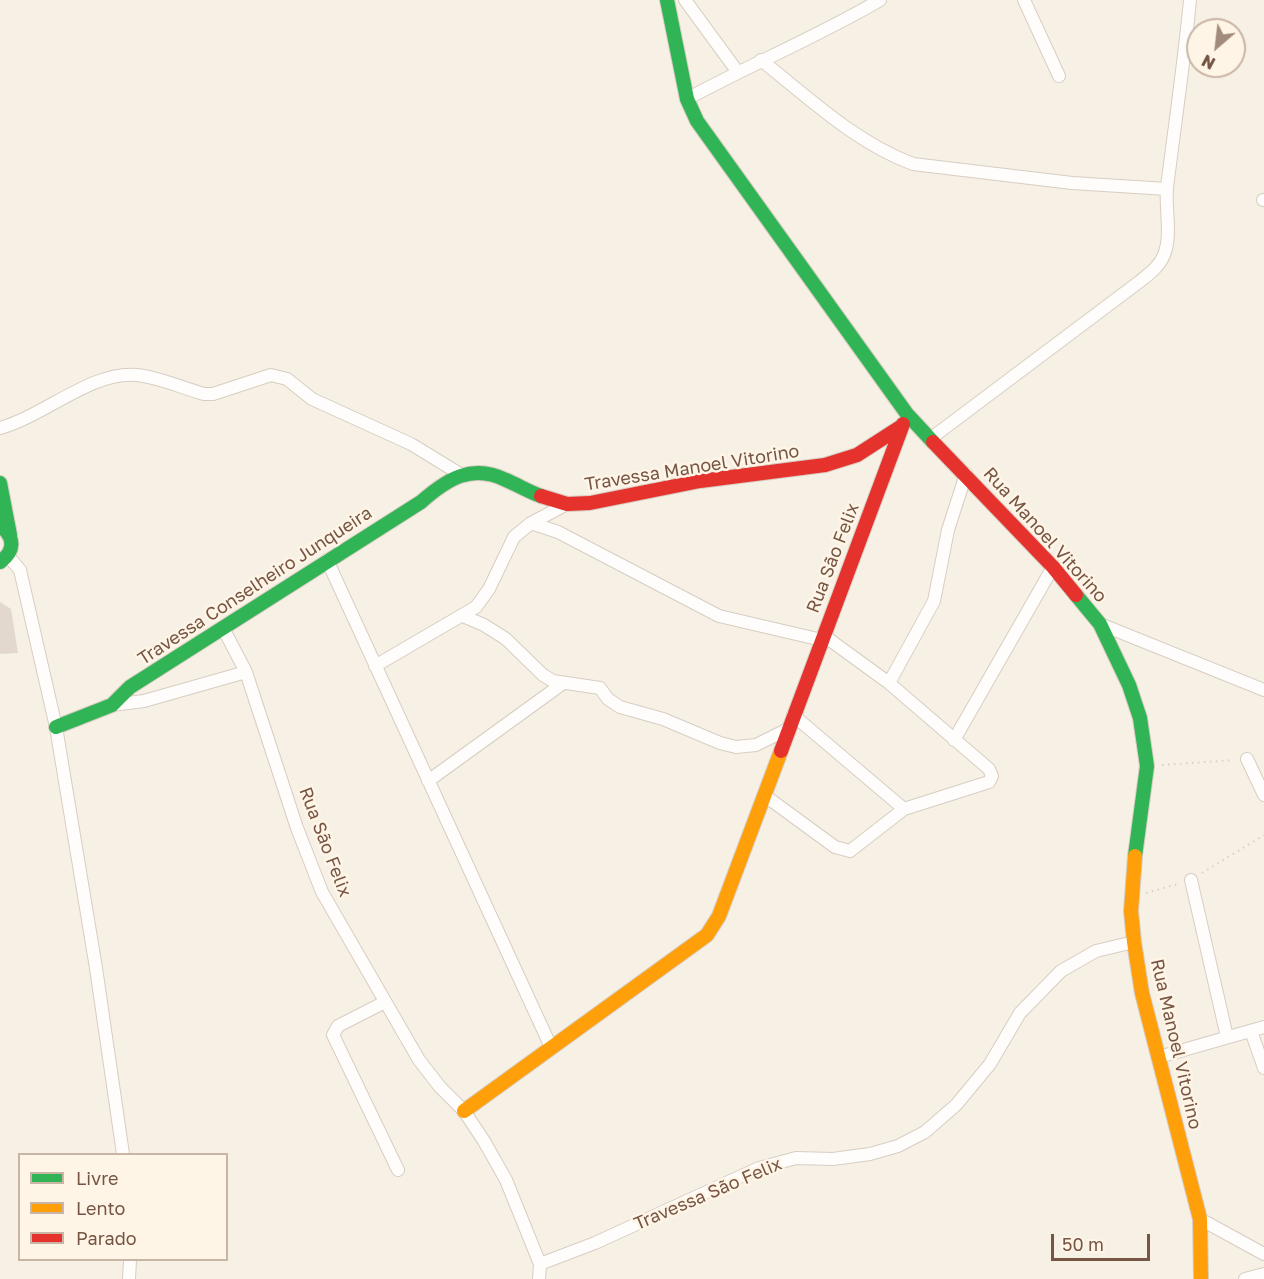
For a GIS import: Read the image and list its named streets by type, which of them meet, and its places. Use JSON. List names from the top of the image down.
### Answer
{
  "streets": {
    "street": [
      "Travessa Manoel Vitorino",
      "Rua Manoel Vitorino",
      "Rua São Felix",
      "Travessa Conselheiro Junqueira",
      "Travessa São Felix"
    ]
  },
  "crossings": [
    ["Travessa Manoel Vitorino", "Rua Manoel Vitorino"],
    ["Travessa Manoel Vitorino", "Rua São Felix"],
    ["Travessa Manoel Vitorino", "Travessa Conselheiro Junqueira"],
    ["Rua Manoel Vitorino", "Rua São Felix"],
    ["Rua Manoel Vitorino", "Travessa São Felix"],
    ["Rua São Felix", "Travessa Conselheiro Junqueira"],
    ["Rua São Felix", "Travessa São Felix"]
  ],
  "legend": ["Livre", "Lento", "Parado"],
  "scale_bar": "50 m",
  "north": "bottom left"
}
